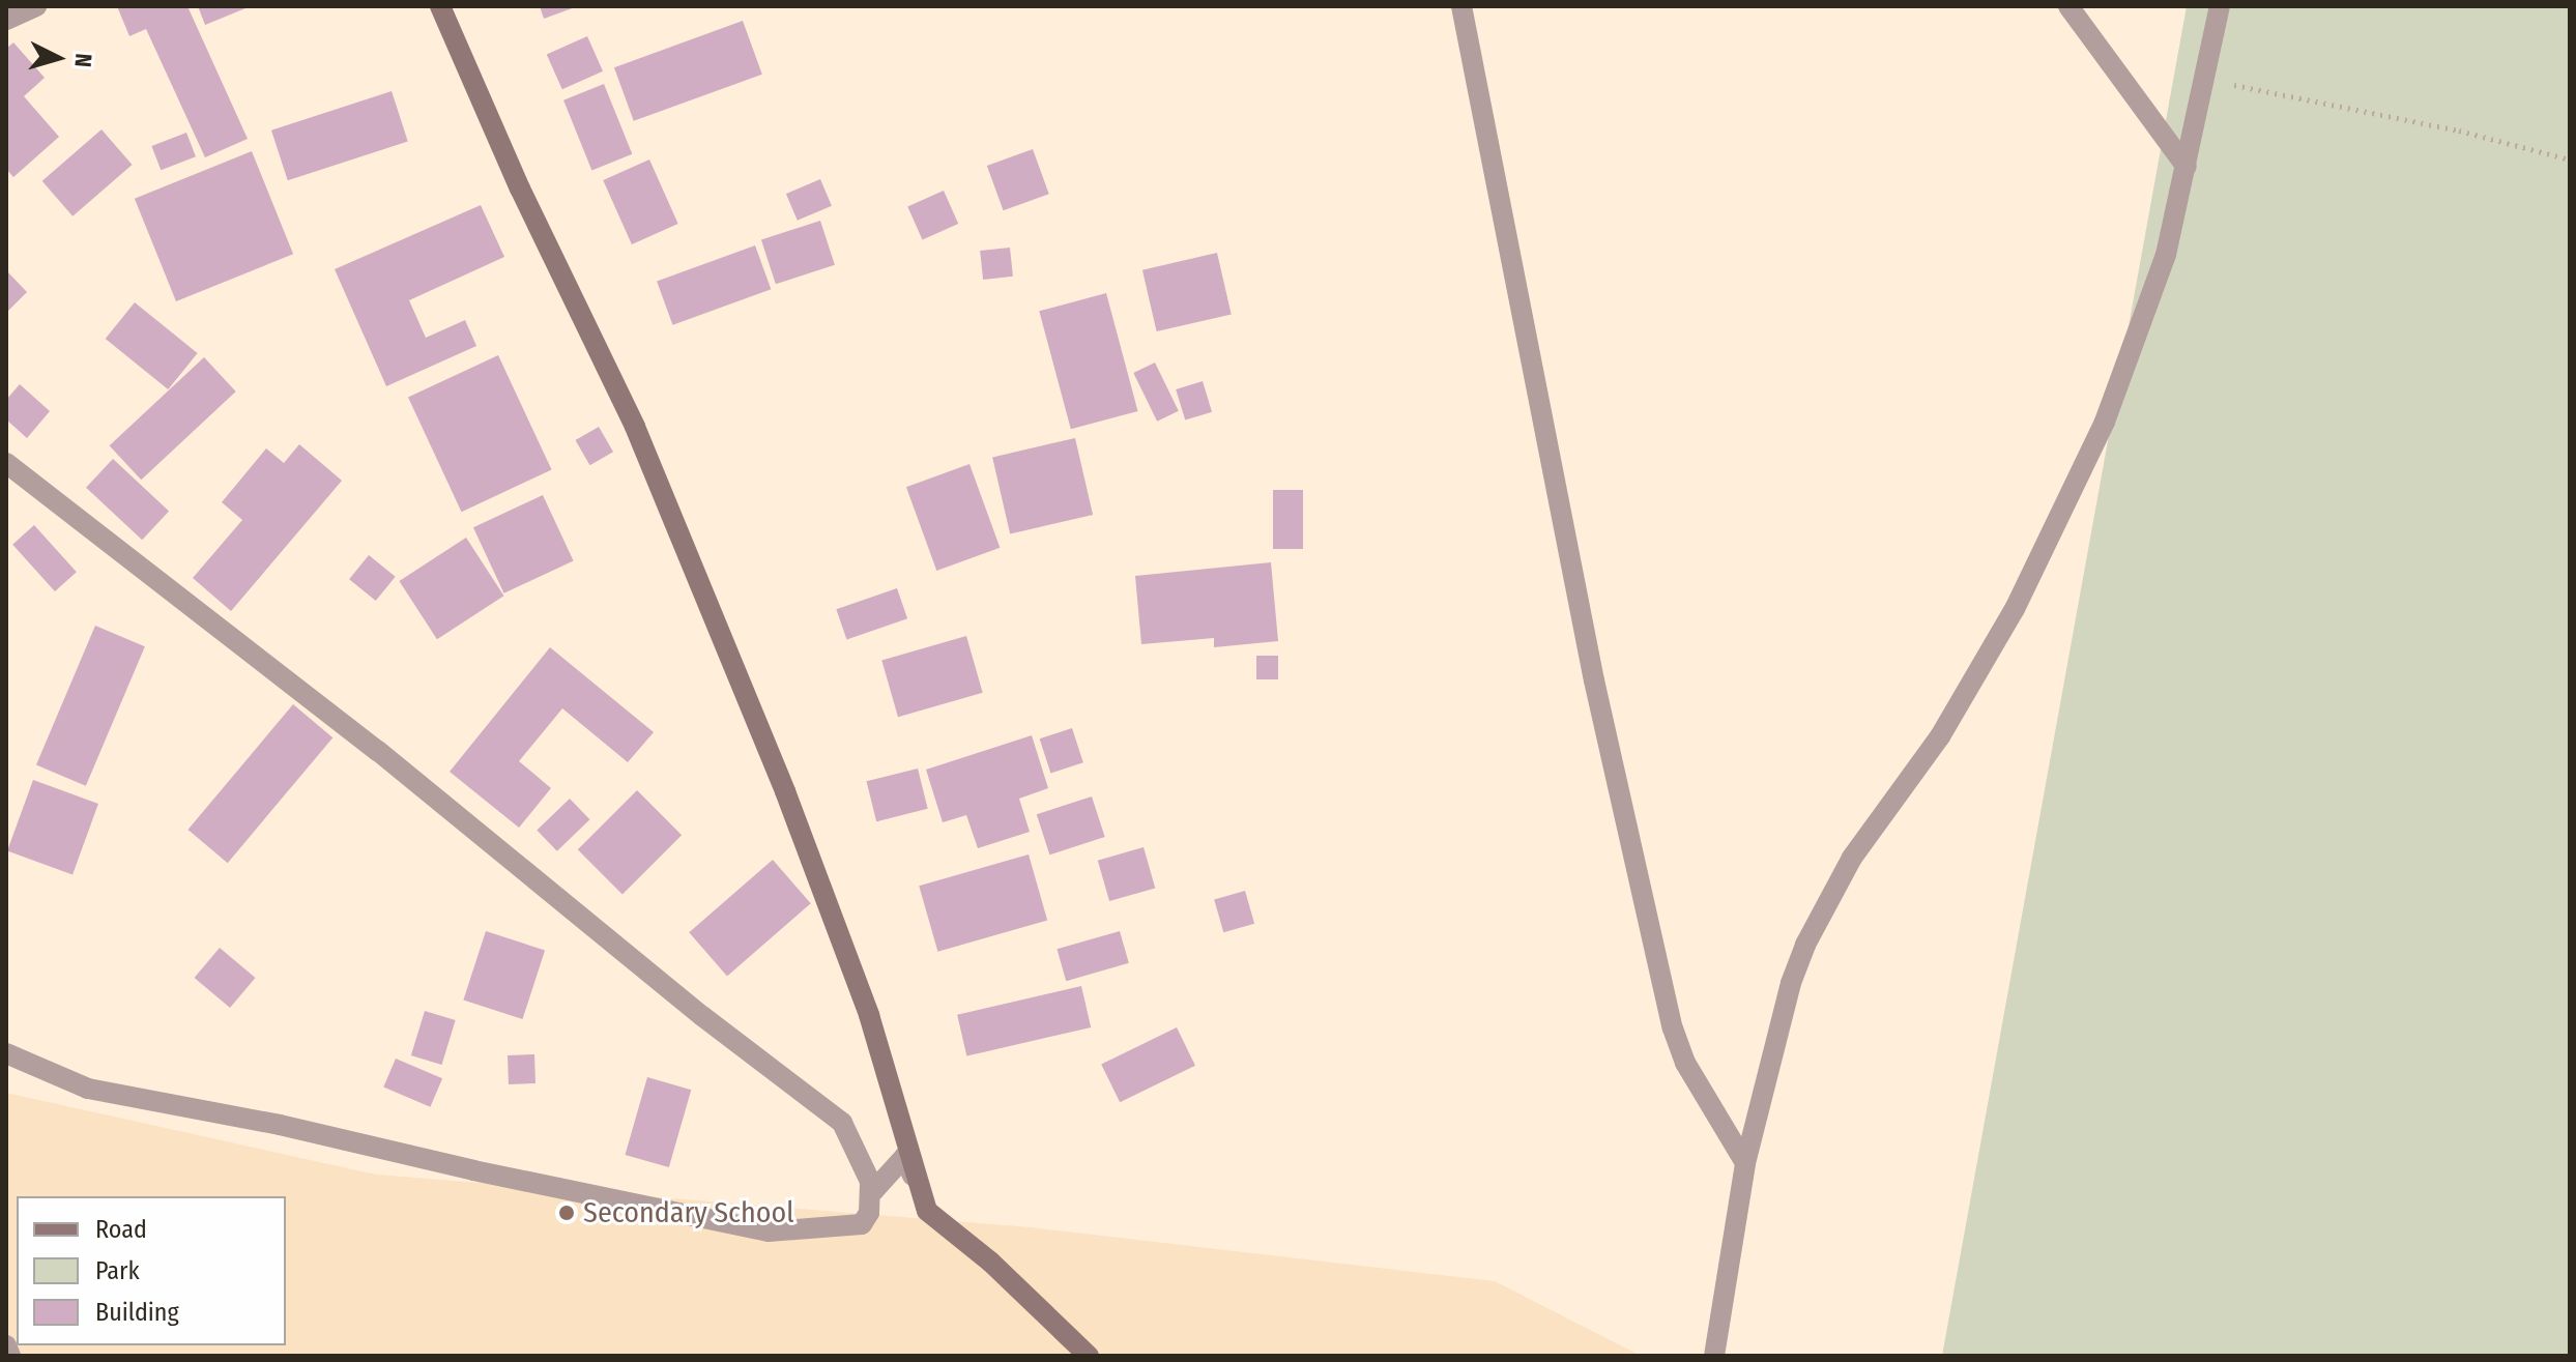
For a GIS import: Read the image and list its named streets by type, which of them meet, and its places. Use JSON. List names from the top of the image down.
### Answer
{
  "places": ["Secondary School"],
  "legend": ["Road", "Park", "Building"],
  "north": "right"
}
